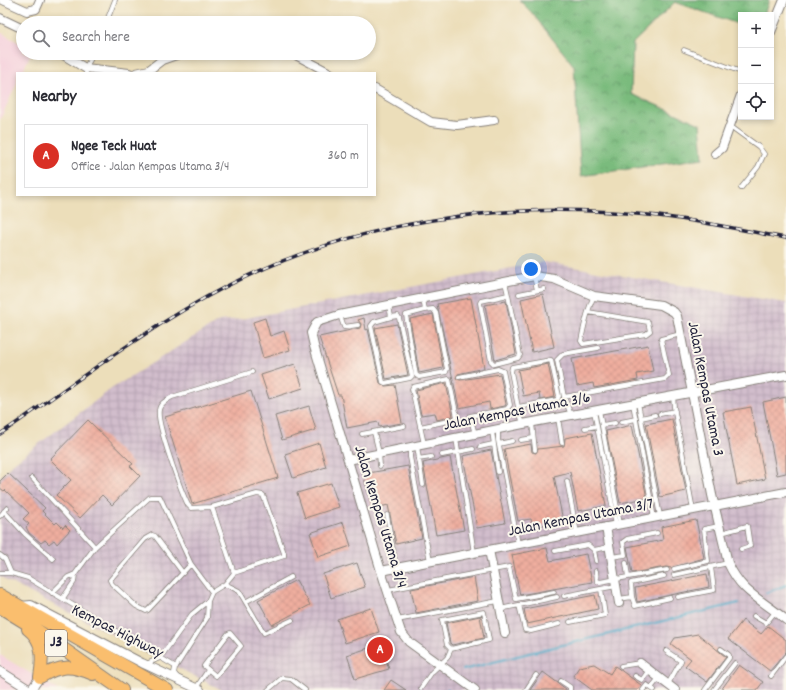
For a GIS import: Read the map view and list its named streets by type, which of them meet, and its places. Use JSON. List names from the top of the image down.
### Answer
{
  "streets": {
    "main road": ["Kempas Highway", "J3"],
    "street": [
      "Jalan Kempas Utama 3",
      "Jalan Kempas Utama 3/6",
      "Jalan Kempas Utama 3/4",
      "Jalan Kempas Utama 3/7"
    ]
  },
  "crossings": [
    ["Jalan Kempas Utama 3", "Jalan Kempas Utama 3/6"],
    ["Jalan Kempas Utama 3", "Jalan Kempas Utama 3/4"],
    ["Jalan Kempas Utama 3", "Jalan Kempas Utama 3/7"],
    ["Jalan Kempas Utama 3/6", "Jalan Kempas Utama 3/4"],
    ["Jalan Kempas Utama 3/4", "Jalan Kempas Utama 3/7"]
  ],
  "page": {
    "map_buttons": ["+", "−"],
    "search": "Search here",
    "heading": "Nearby",
    "list": [
      {
        "mark": "A",
        "name": "Ngee Teck Huat",
        "note": "Office · Jalan Kempas Utama 3/4",
        "value": "360 m"
      }
    ],
    "pins": "A"
  }
}
